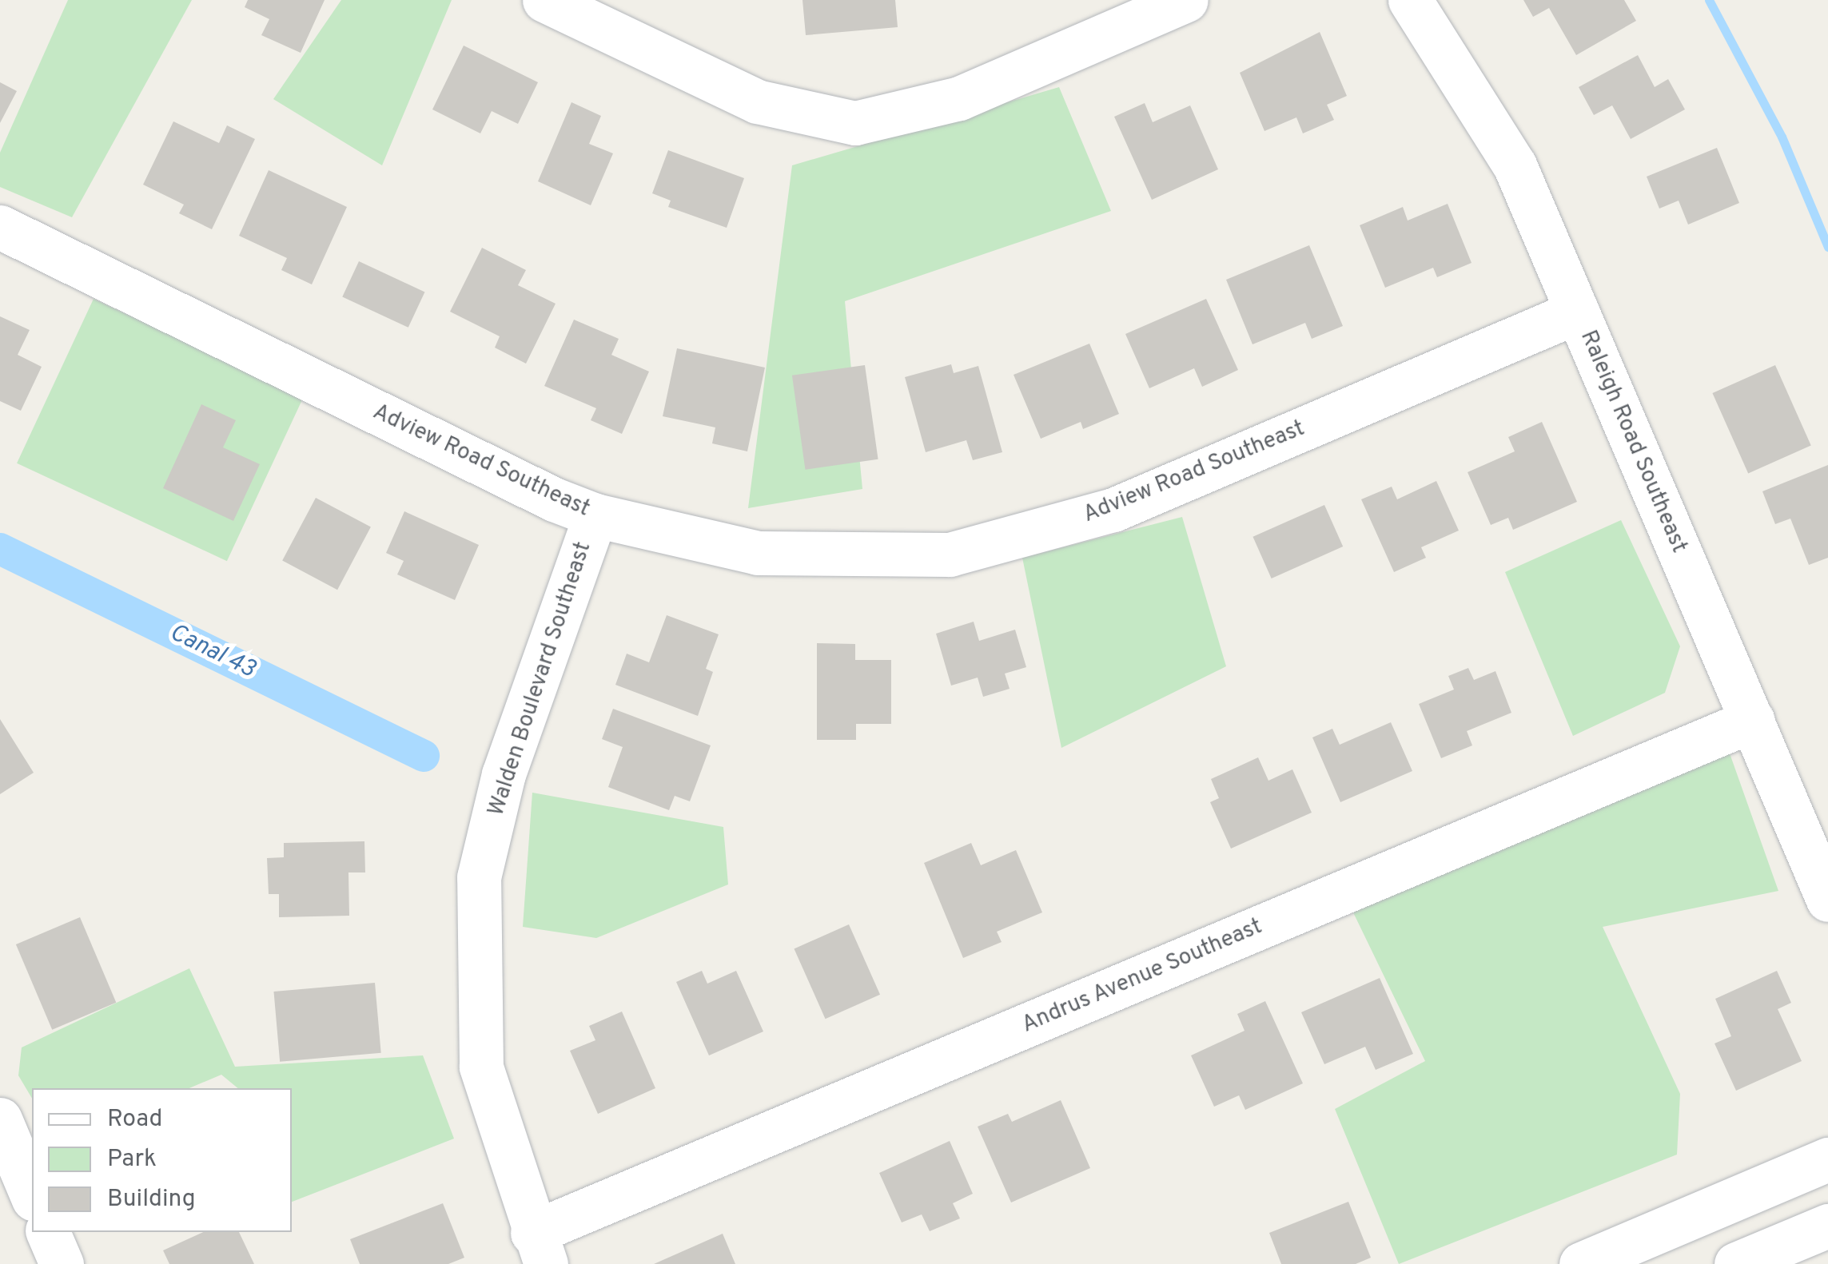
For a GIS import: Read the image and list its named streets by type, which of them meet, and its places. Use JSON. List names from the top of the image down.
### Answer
{
  "streets": {
    "street": [
      "Raleigh Road Southeast",
      "Adview Road Southeast",
      "Walden Boulevard Southeast",
      "Andrus Avenue Southeast"
    ]
  },
  "crossings": [
    ["Raleigh Road Southeast", "Adview Road Southeast"],
    ["Raleigh Road Southeast", "Andrus Avenue Southeast"],
    ["Adview Road Southeast", "Walden Boulevard Southeast"],
    ["Walden Boulevard Southeast", "Andrus Avenue Southeast"]
  ],
  "water": ["Canal 43"],
  "legend": ["Road", "Park", "Building"]
}
